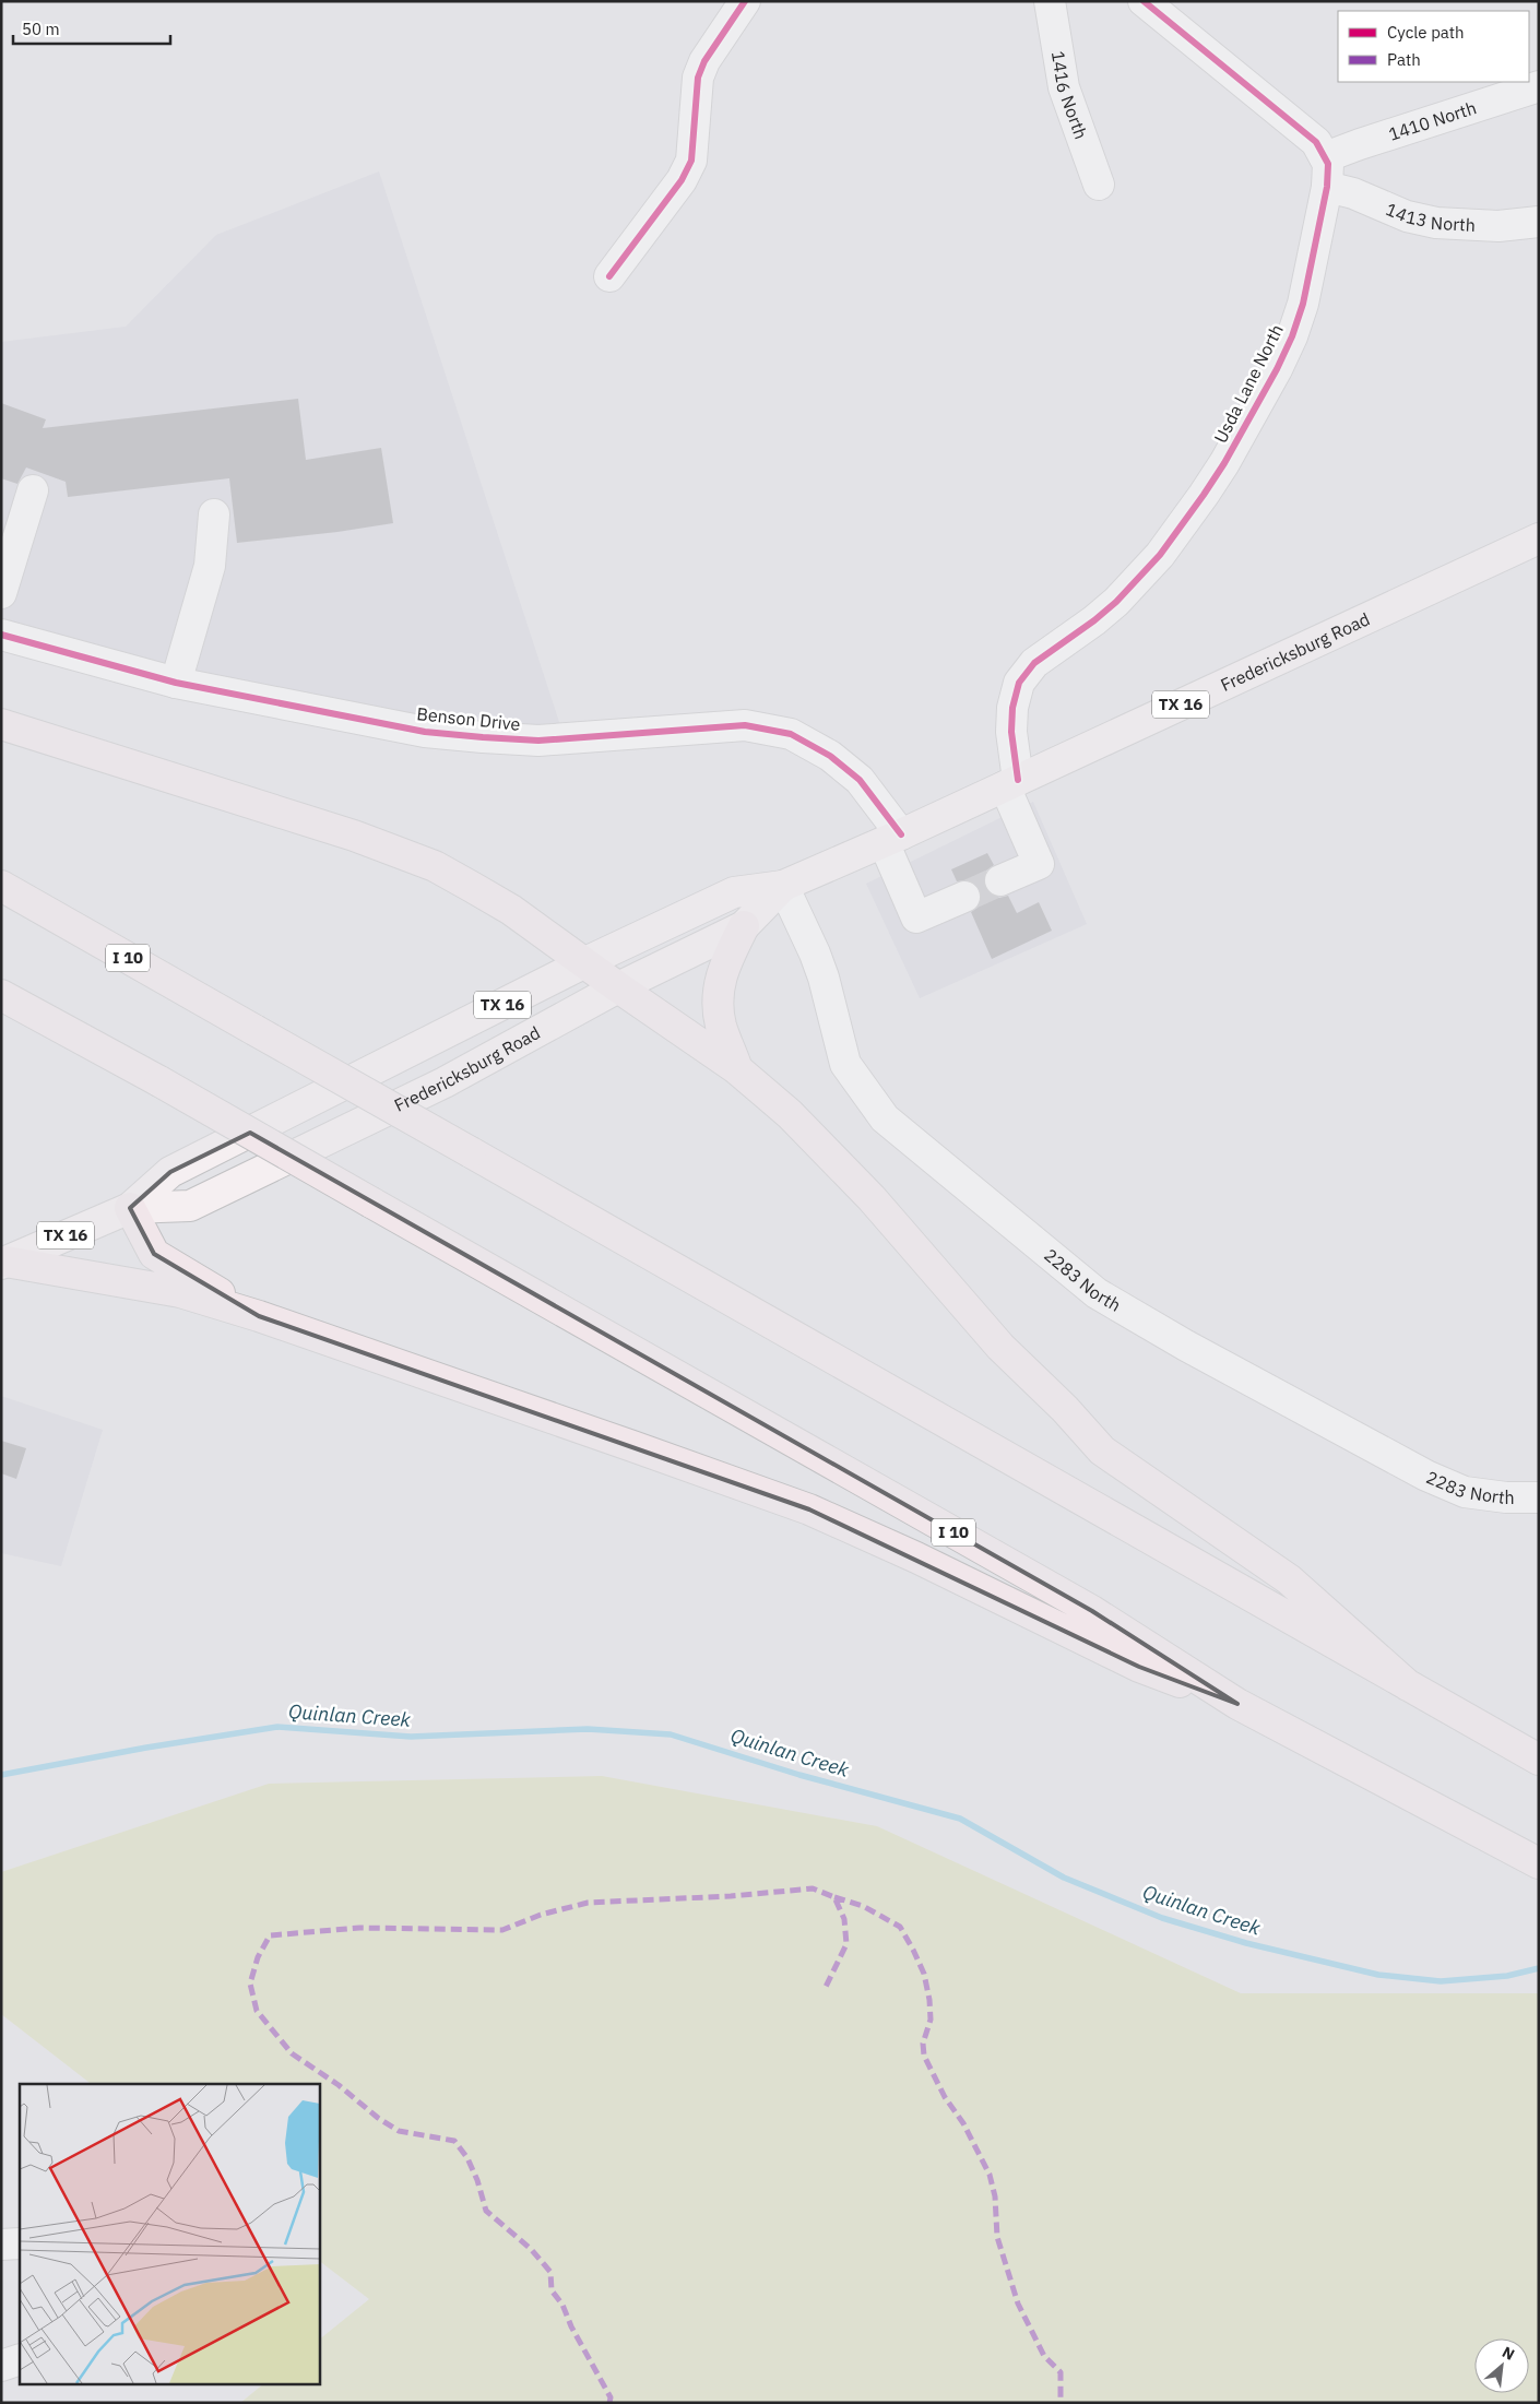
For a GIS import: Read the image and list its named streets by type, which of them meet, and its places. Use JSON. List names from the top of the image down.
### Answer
{
  "streets": {
    "highway": ["I 10"],
    "main road": ["Fredericksburg Road", "TX 16"],
    "street": [
      "1416 North",
      "1410 North",
      "1413 North",
      "Usda Lane North",
      "Benson Drive",
      "2283 North"
    ]
  },
  "crossings": [
    ["1410 North", "Usda Lane North"],
    ["1413 North", "Usda Lane North"],
    ["Usda Lane North", "Fredericksburg Road"],
    ["Fredericksburg Road", "Benson Drive"],
    ["Fredericksburg Road", "2283 North"]
  ],
  "water": ["Quinlan Creek"],
  "legend": ["Cycle path", "Path"],
  "scale_bar": "50 m",
  "north": "top right"
}
